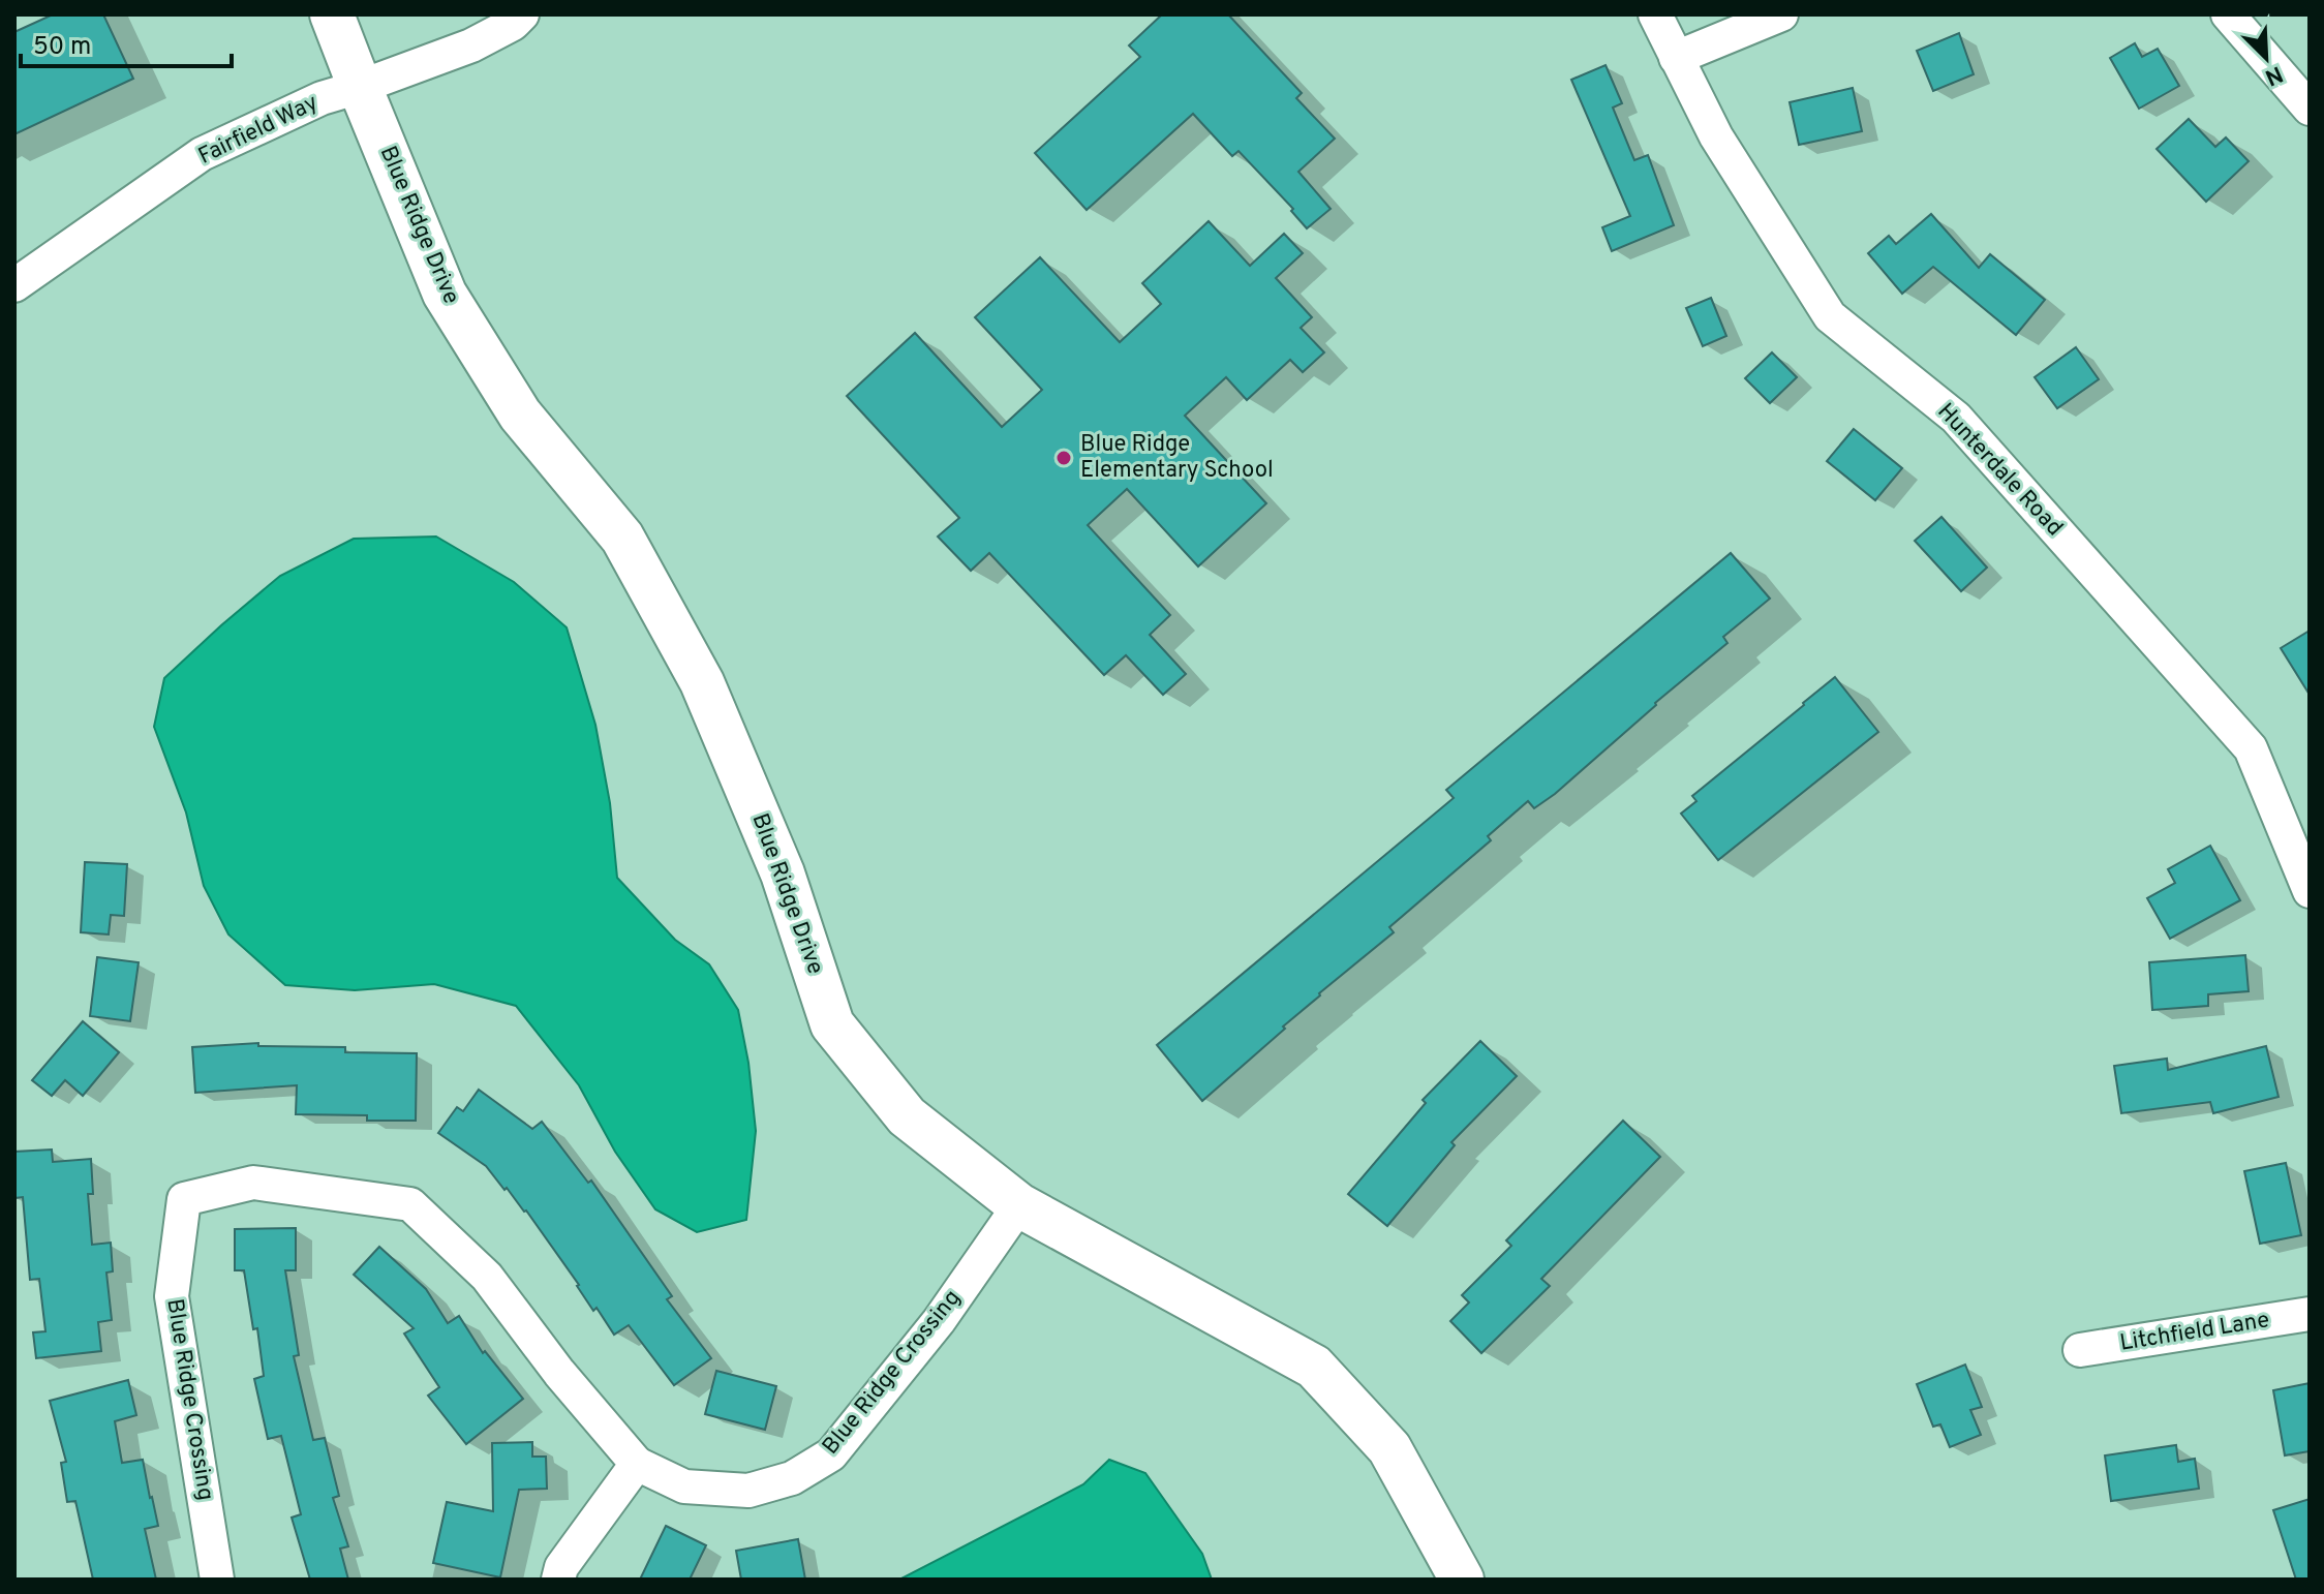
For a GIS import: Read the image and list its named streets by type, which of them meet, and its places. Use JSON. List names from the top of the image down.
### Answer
{
  "streets": {
    "street": [
      "Fairfield Way",
      "Blue Ridge Drive",
      "Hunterdale Road",
      "Litchfield Lane",
      "Blue Ridge Crossing"
    ]
  },
  "crossings": [
    ["Fairfield Way", "Blue Ridge Drive"],
    ["Blue Ridge Drive", "Blue Ridge Crossing"]
  ],
  "places": ["Blue Ridge Elementary School"],
  "scale_bar": "50 m",
  "north": "bottom right"
}
